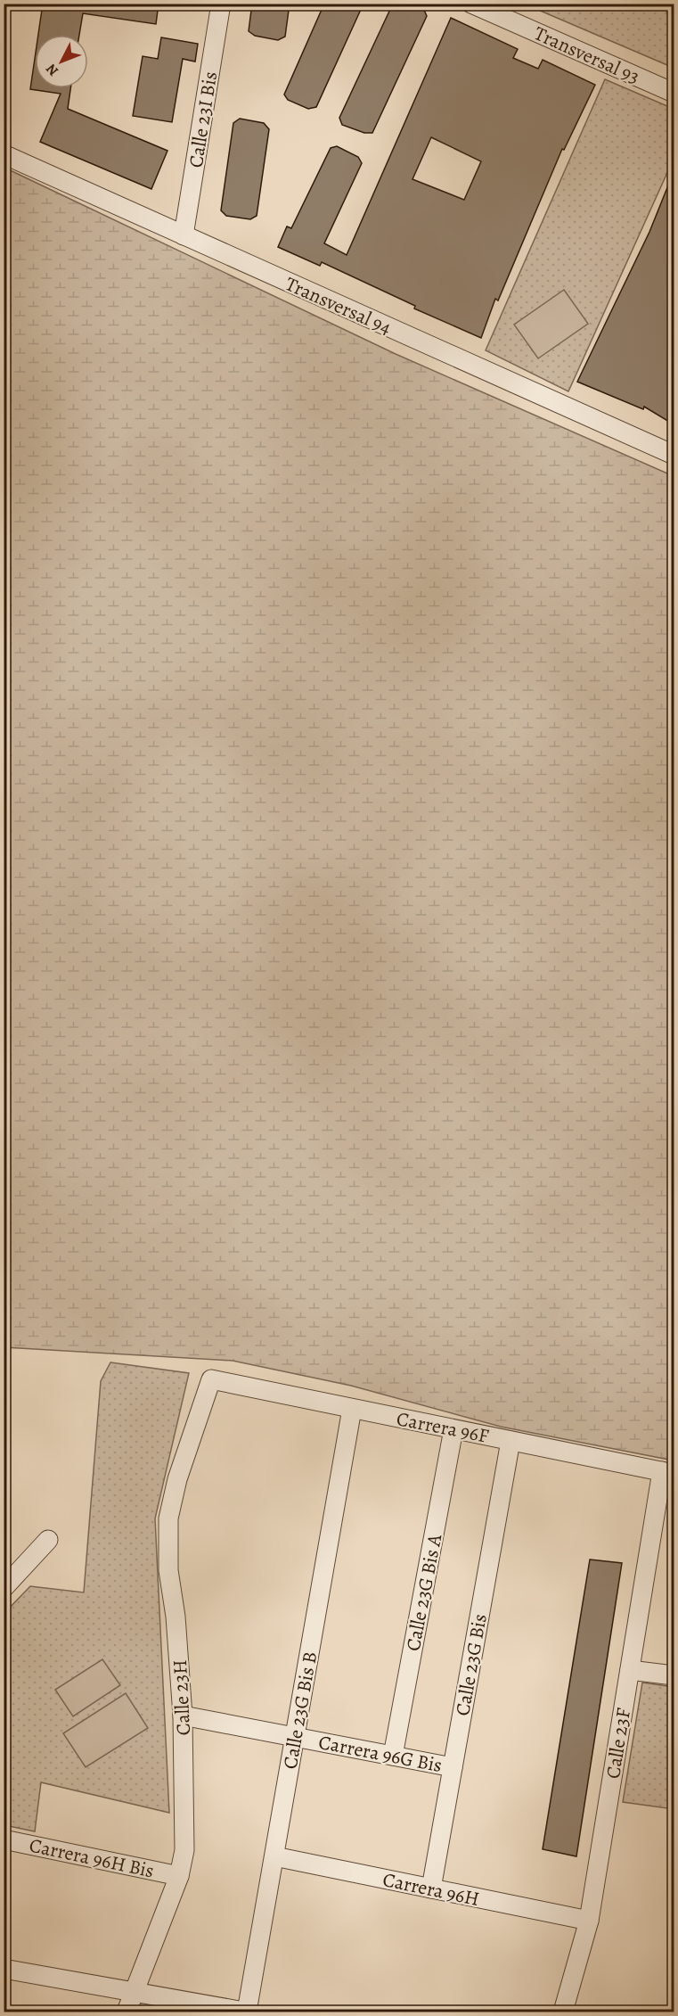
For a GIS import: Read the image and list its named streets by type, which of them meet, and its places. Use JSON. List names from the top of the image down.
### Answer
{
  "streets": {
    "street": [
      "Transversal 93",
      "Calle 23I Bis",
      "Transversal 94",
      "Carrera 96F",
      "Calle 23G Bis A",
      "Calle 23G Bis",
      "Calle 23H",
      "Calle 23G Bis B",
      "Calle 23F",
      "Carrera 96G Bis",
      "Carrera 96H Bis",
      "Carrera 96H"
    ]
  },
  "crossings": [
    ["Calle 23I Bis", "Transversal 94"],
    ["Carrera 96F", "Calle 23G Bis A"],
    ["Carrera 96F", "Calle 23G Bis"],
    ["Carrera 96F", "Calle 23H"],
    ["Carrera 96F", "Calle 23G Bis B"],
    ["Carrera 96F", "Calle 23F"],
    ["Calle 23G Bis A", "Carrera 96G Bis"],
    ["Calle 23G Bis", "Carrera 96G Bis"],
    ["Calle 23G Bis", "Carrera 96H"],
    ["Calle 23H", "Carrera 96G Bis"],
    ["Calle 23H", "Carrera 96H Bis"],
    ["Calle 23G Bis B", "Carrera 96G Bis"],
    ["Calle 23G Bis B", "Carrera 96H"],
    ["Calle 23F", "Carrera 96H"]
  ],
  "north": "bottom left"
}
